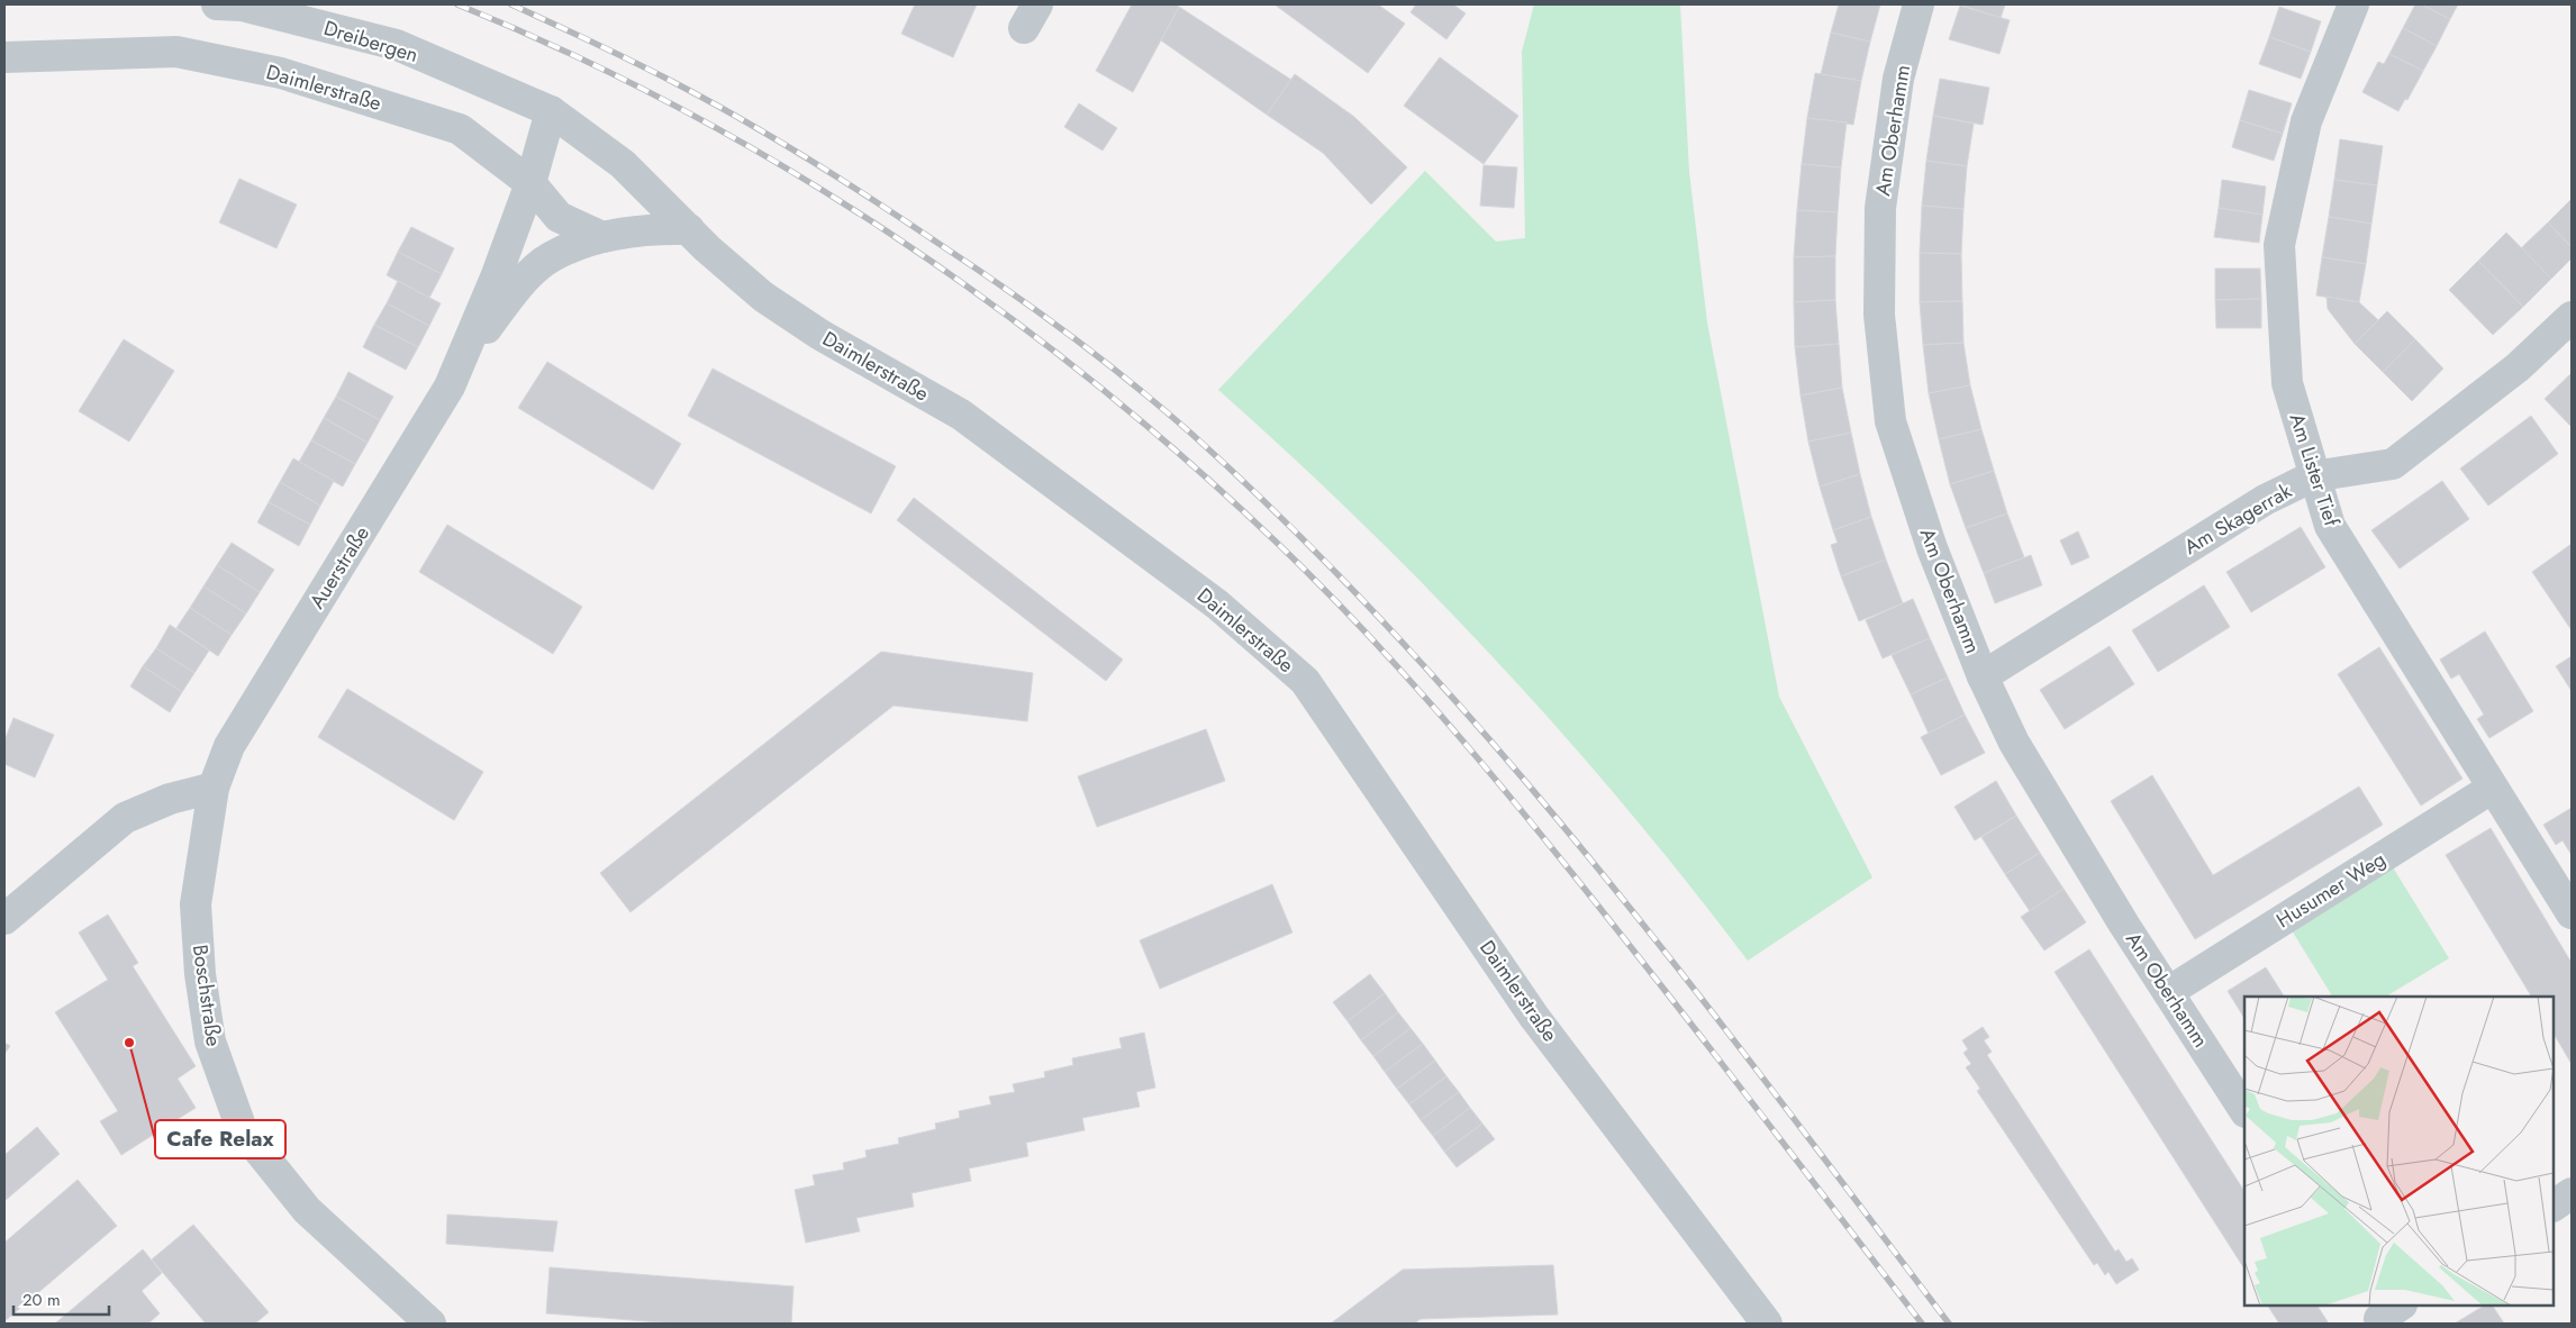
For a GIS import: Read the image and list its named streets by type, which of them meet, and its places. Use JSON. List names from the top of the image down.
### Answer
{
  "streets": {
    "street": [
      "Dreibergen",
      "Daimlerstraße",
      "Am Oberhamm",
      "Am Lister Tief",
      "Am Skagerrak",
      "Auerstraße",
      "Husumer Weg",
      "Boschstraße"
    ]
  },
  "crossings": [
    ["Dreibergen", "Daimlerstraße"],
    ["Dreibergen", "Auerstraße"],
    ["Daimlerstraße", "Auerstraße"],
    ["Am Oberhamm", "Am Skagerrak"],
    ["Am Oberhamm", "Husumer Weg"],
    ["Am Lister Tief", "Am Skagerrak"],
    ["Am Lister Tief", "Husumer Weg"],
    ["Auerstraße", "Boschstraße"]
  ],
  "places": ["Cafe Relax"],
  "scale_bar": "20 m"
}
